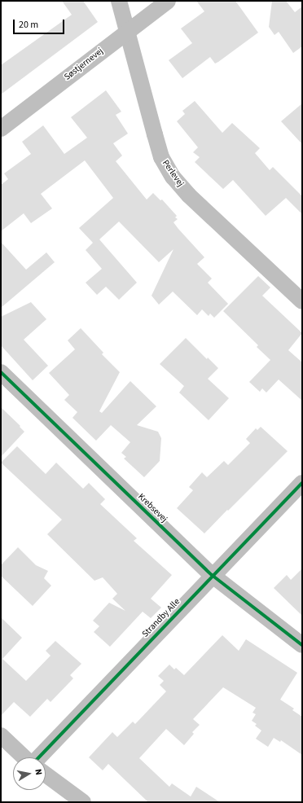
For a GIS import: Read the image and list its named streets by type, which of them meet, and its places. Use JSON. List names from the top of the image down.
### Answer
{
  "streets": {
    "street": [
      "Søstjernevej",
      "Perlevej",
      "Krebsevej",
      "Strandby Alle"
    ]
  },
  "crossings": [
    ["Søstjernevej", "Perlevej"],
    ["Krebsevej", "Strandby Alle"]
  ],
  "scale_bar": "20 m",
  "north": "right"
}
